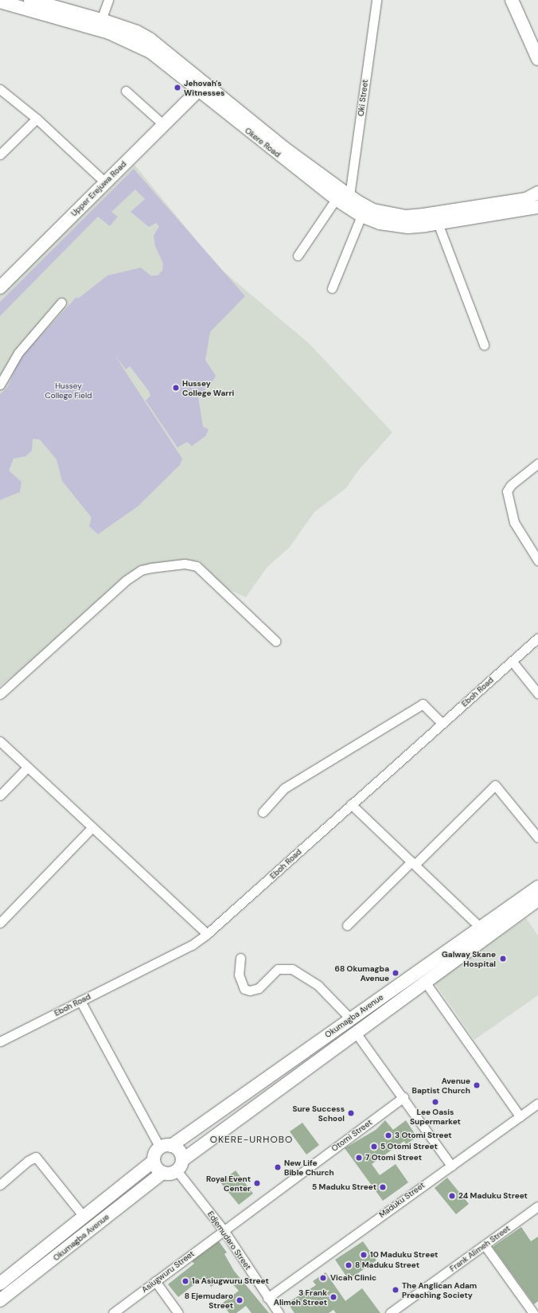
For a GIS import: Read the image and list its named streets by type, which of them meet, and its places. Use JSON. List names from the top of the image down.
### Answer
{
  "streets": {
    "main road": ["Okere Road", "Upper Erejuwa Road", "Okumagba Avenue"],
    "street": [
      "Oki Street",
      "Eboh Road",
      "Otomi Street",
      "Maduku Street",
      "Edjemudaro Street",
      "Frank Alimeh Street",
      "Asiugwuru Street"
    ]
  },
  "crossings": [
    ["Oki Street", "Okere Road"],
    ["Okere Road", "Upper Erejuwa Road"],
    ["Okumagba Avenue", "Edjemudaro Street"],
    ["Otomi Street", "Edjemudaro Street"],
    ["Otomi Street", "Asiugwuru Street"],
    ["Maduku Street", "Edjemudaro Street"],
    ["Edjemudaro Street", "Asiugwuru Street"]
  ],
  "districts": ["OKERE-URHOBO"],
  "parks": ["Hussey College Field"],
  "places": [
    "Jehovah's Witnesses",
    "Hussey College Warri",
    "Galway Skane Hospital",
    "68 Okumagba Avenue",
    "Avenue Baptist Church",
    "Lee Oasis Supermarket",
    "Sure Success School",
    "3 Otomi Street",
    "5 Otomi Street",
    "7 Otomi Street",
    "New Life Bible Church",
    "Royal Event Center",
    "5 Maduku Street",
    "24 Maduku Street",
    "10 Maduku Street",
    "8 Maduku Street",
    "Vicah Clinic",
    "1a Asiugwuru Street",
    "The Anglican Adam Preaching Society",
    "3 Frank Alimeh Street",
    "8 Ejemudaro Street"
  ]
}
